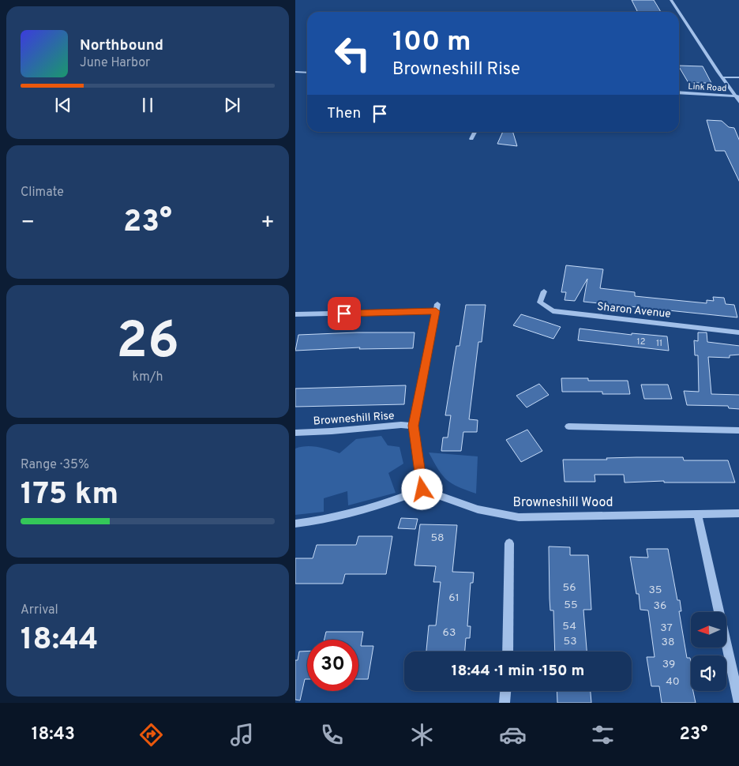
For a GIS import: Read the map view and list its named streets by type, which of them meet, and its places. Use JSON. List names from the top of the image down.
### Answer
{
  "streets": {
    "street": [
      "Link Road",
      "Sharon Avenue",
      "Browneshill Rise",
      "Browneshill Wood"
    ]
  },
  "house_numbers": [
    "12",
    "11",
    "58",
    "56",
    "35",
    "61",
    "55",
    "36",
    "54",
    "37",
    "63",
    "53",
    "38",
    "39",
    "40"
  ],
  "north": "left",
  "page": {
    "turn": ["100 m", "Browneshill Rise"],
    "song": ["Northbound", "June Harbor"],
    "then": "Then",
    "tile": [
      "Climate",
      ["26", "km/h"],
      ["Range · 35%", "175 km"],
      ["Arrival", "18:44"]
    ],
    "heat": ["−", "23°", "+"],
    "limit": "30",
    "trip": "18:44 · 1 min · 150 m",
    "tabs": ["18:43", "23°"]
  }
}
